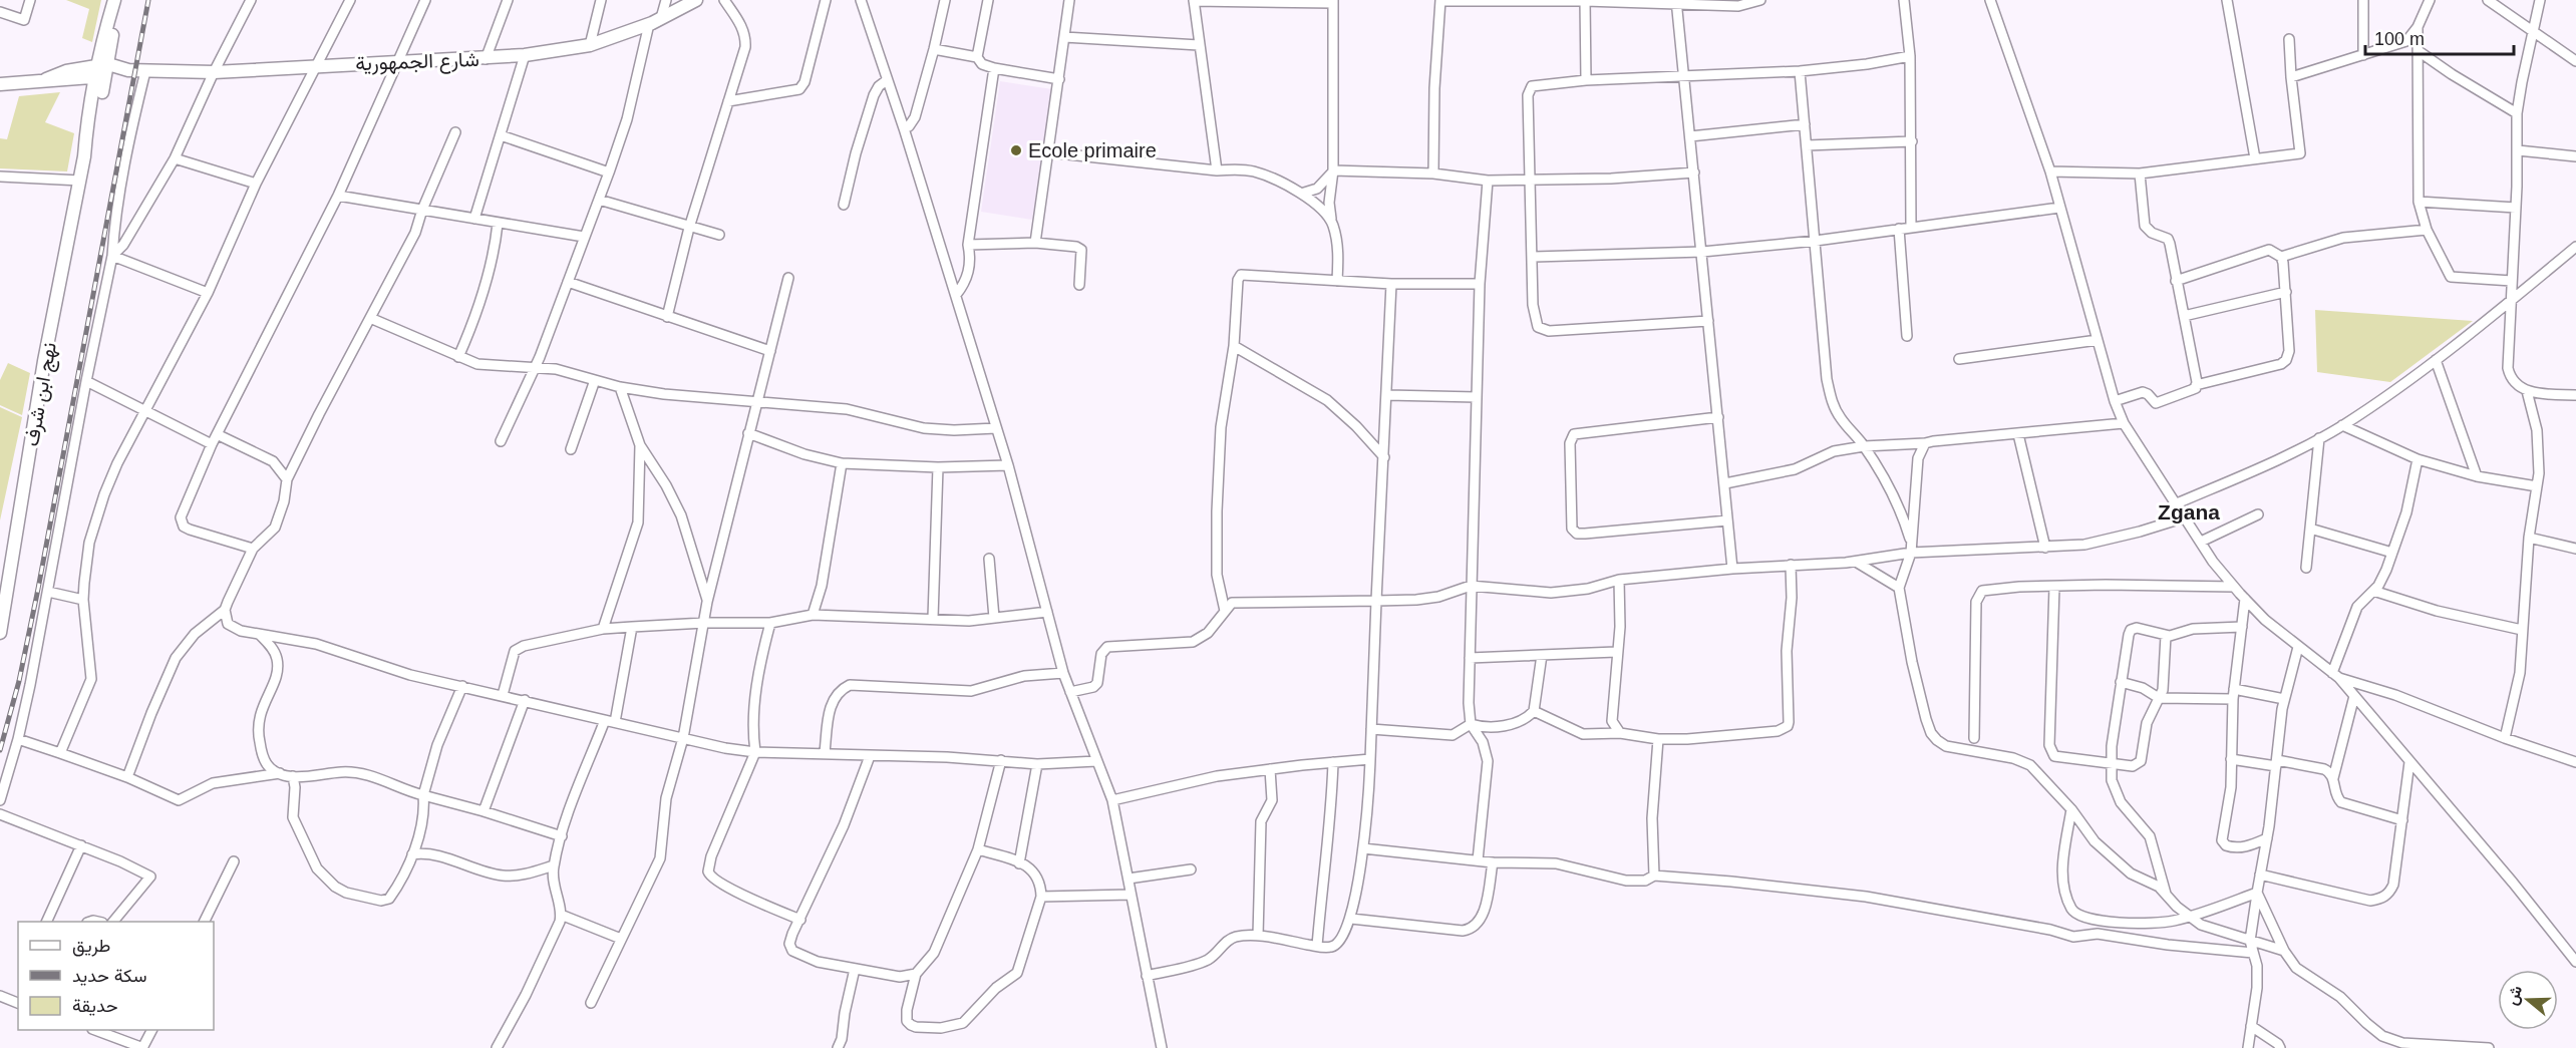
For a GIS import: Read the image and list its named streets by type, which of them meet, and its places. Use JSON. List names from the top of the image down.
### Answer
{
  "streets": {
    "main road": ["شارع الجمهورية", "نهج ابن شرف"]
  },
  "crossings": [
    ["شارع الجمهورية", "نهج ابن شرف"]
  ],
  "districts": ["Zgana"],
  "places": ["Ecole primaire"],
  "legend": ["طريق", "سكة حديد", "حديقة"],
  "scale_bar": "100 m",
  "north": "left"
}
